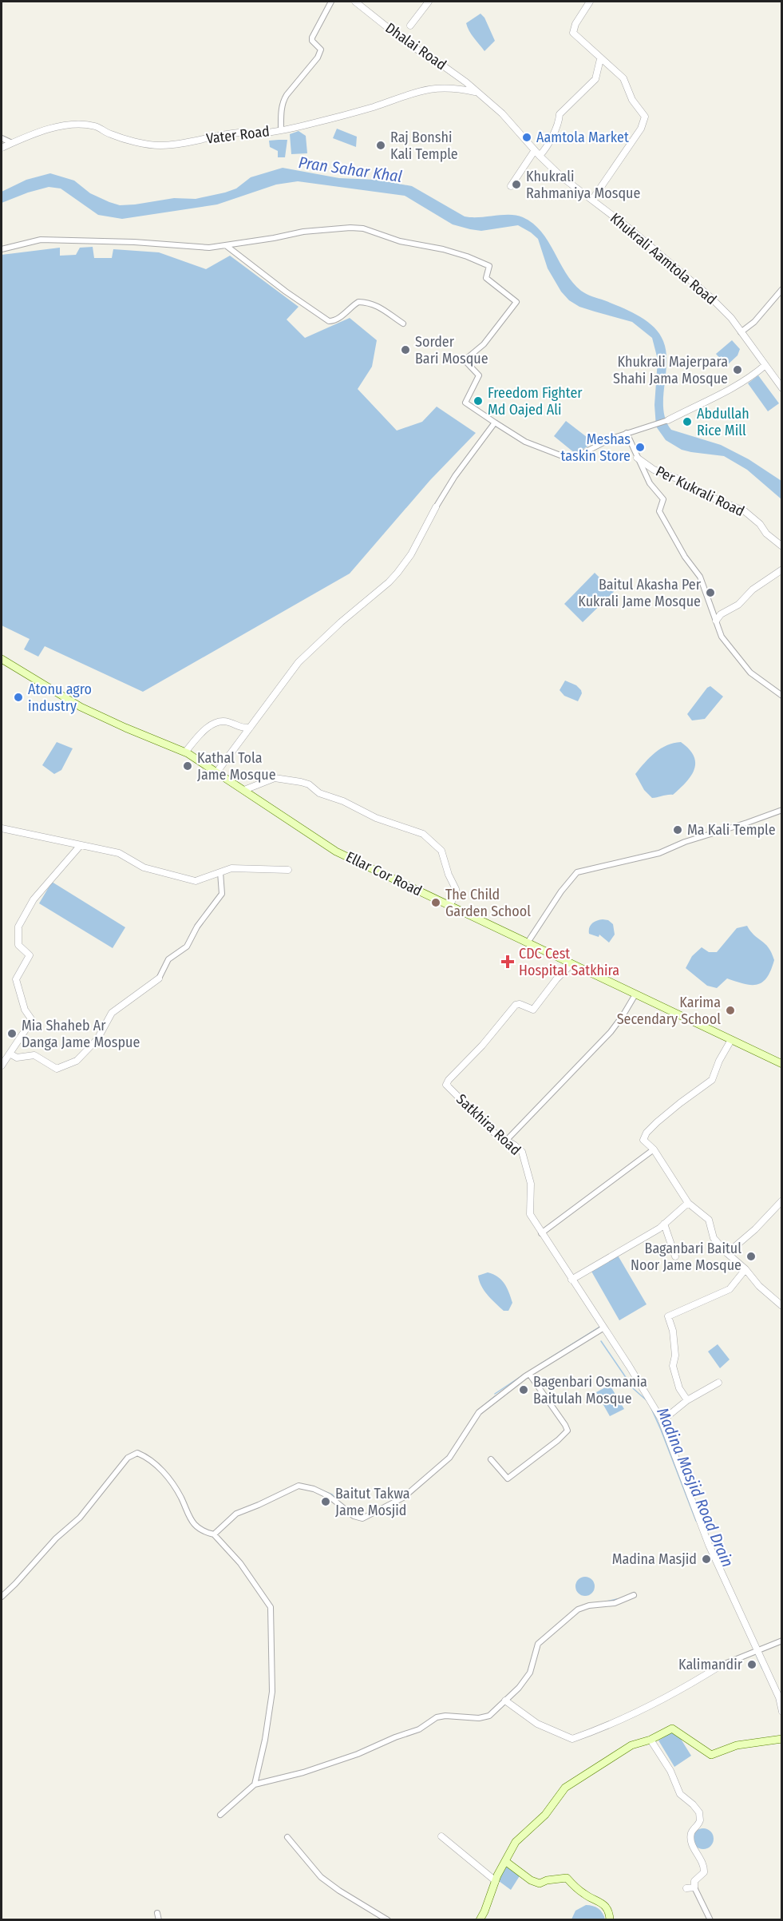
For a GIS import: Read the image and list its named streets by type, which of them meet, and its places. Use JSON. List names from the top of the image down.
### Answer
{
  "streets": {
    "main road": ["Ellar Cor Road"],
    "street": [
      "Dhalai Road",
      "Vater Road",
      "Khukrali Aamtola Road",
      "Per Kukrali Road",
      "Satkhira Road"
    ]
  },
  "crossings": [
    ["Dhalai Road", "Vater Road"],
    ["Dhalai Road", "Khukrali Aamtola Road"],
    ["Vater Road", "Khukrali Aamtola Road"],
    ["Ellar Cor Road", "Satkhira Road"]
  ],
  "water": ["Pran Sahar Khal", "Madina Masjid Road Drain"],
  "places": {
    "other": [
      "Aamtola Market",
      "Raj Bonshi Kali Temple",
      "Khukrali Rahmaniya Mosque",
      "Sorder Bari Mosque",
      "Khukrali Majerpara Shahi Jama Mosque",
      "Freedom Fighter Md Oajed Ali",
      "Abdullah Rice Mill",
      "Meshas taskin Store",
      "Baitul Akasha Per Kukrali Jame Mosque",
      "Atonu agro industry",
      "Kathal Tola Jame Mosque",
      "Ma Kali Temple",
      "The Child Garden School",
      "Karima Secendary School",
      "Mia Shaheb Ar Danga Jame Mospue",
      "Baganbari Baitul Noor Jame Mosque",
      "Bagenbari Osmania Baitulah Mosque",
      "Baitut Takwa Jame Mosjid",
      "Madina Masjid",
      "Kalimandir"
    ],
    "health": ["CDC Cest Hospital Satkhira"]
  }
}
